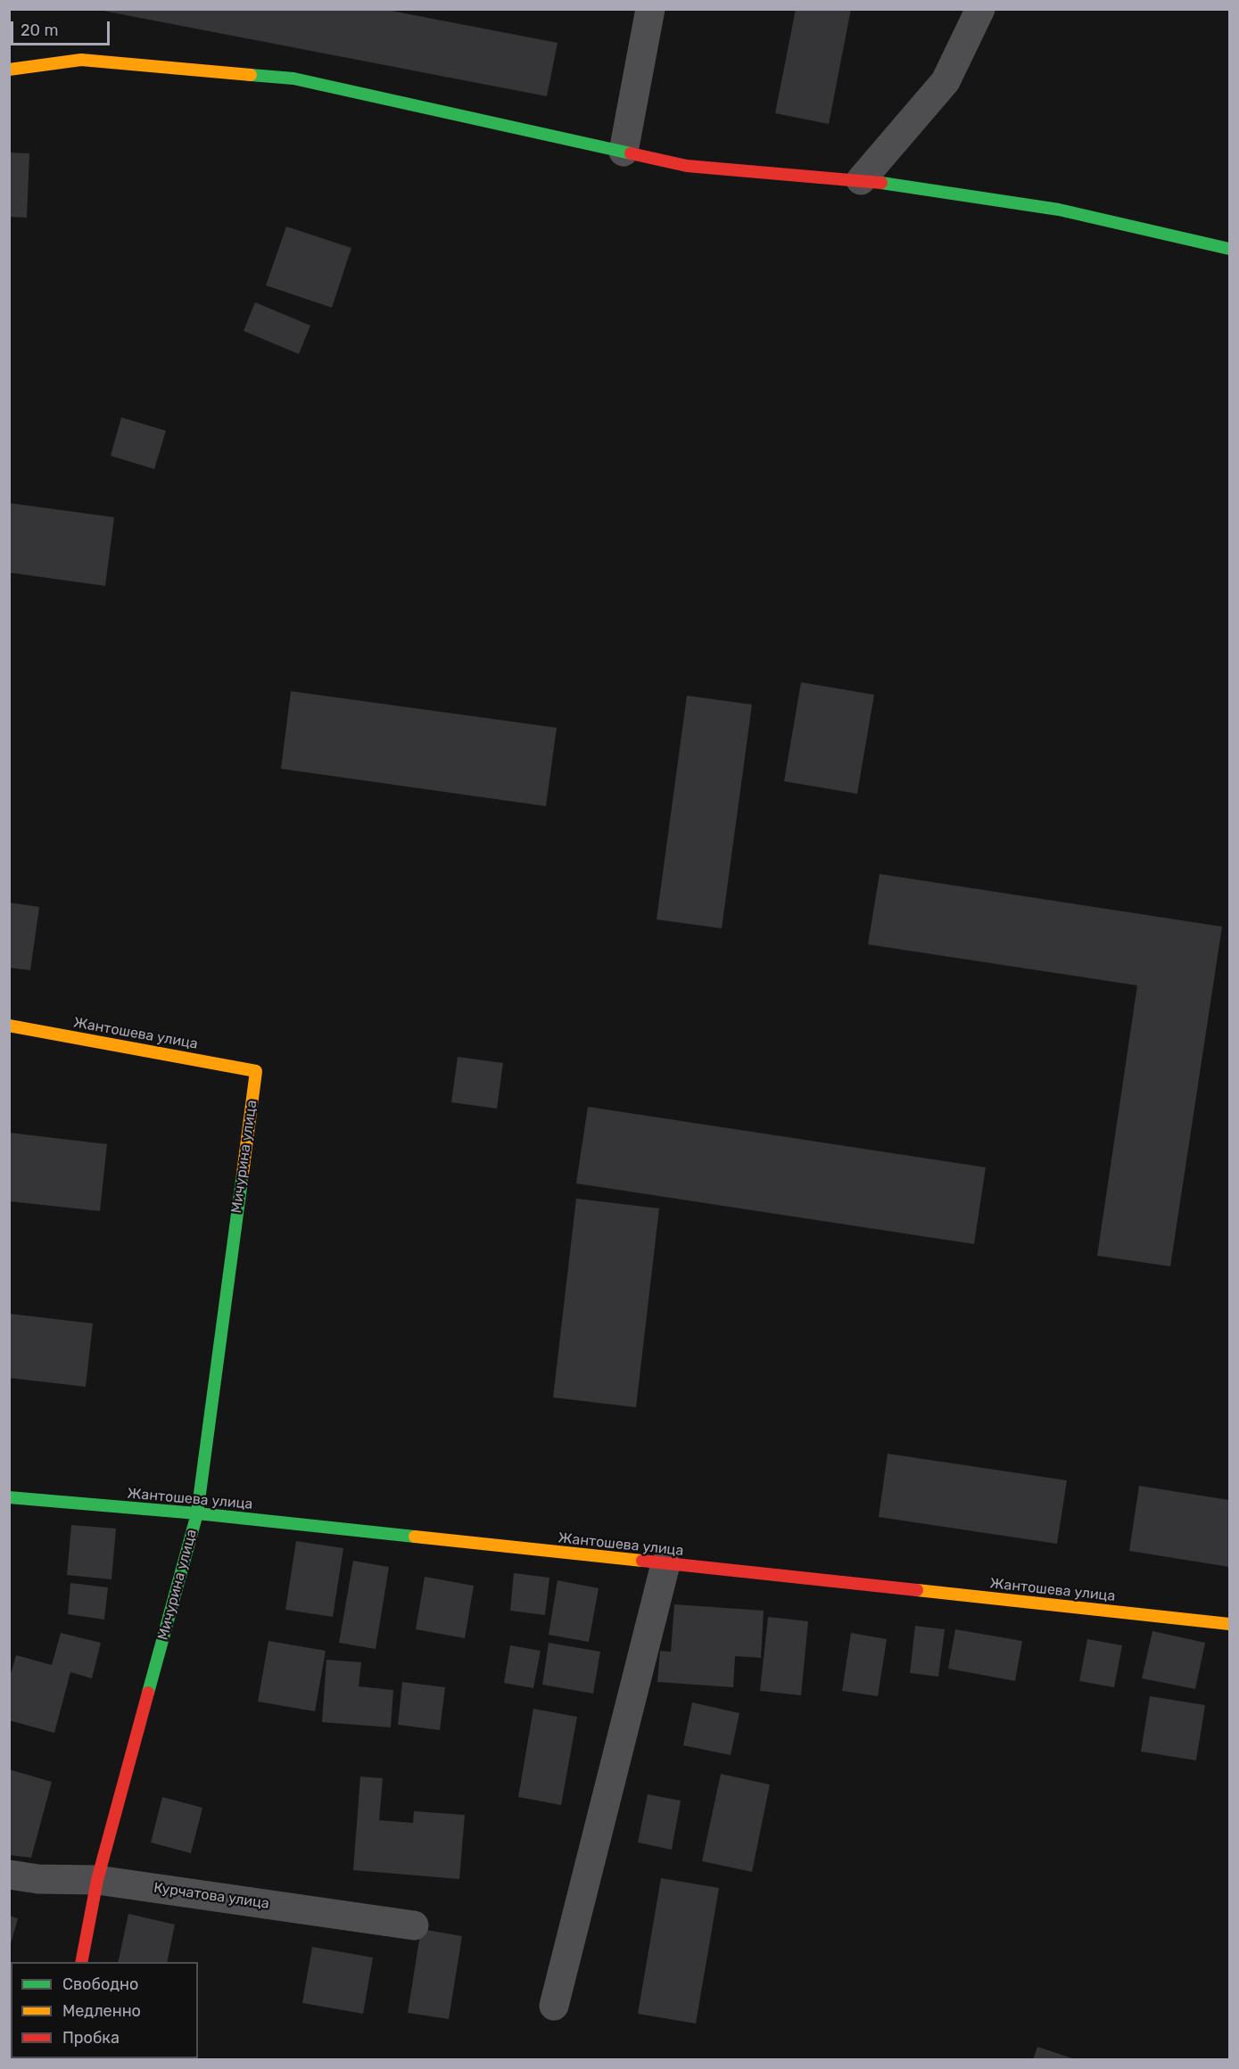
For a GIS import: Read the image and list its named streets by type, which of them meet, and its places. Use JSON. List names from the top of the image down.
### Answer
{
  "streets": {
    "street": ["Жантошева улица", "Мичурина улица", "Курчатова улица"]
  },
  "crossings": [
    ["Жантошева улица", "Мичурина улица"],
    ["Мичурина улица", "Курчатова улица"]
  ],
  "legend": ["Свободно", "Медленно", "Пробка"],
  "scale_bar": "20 m"
}
